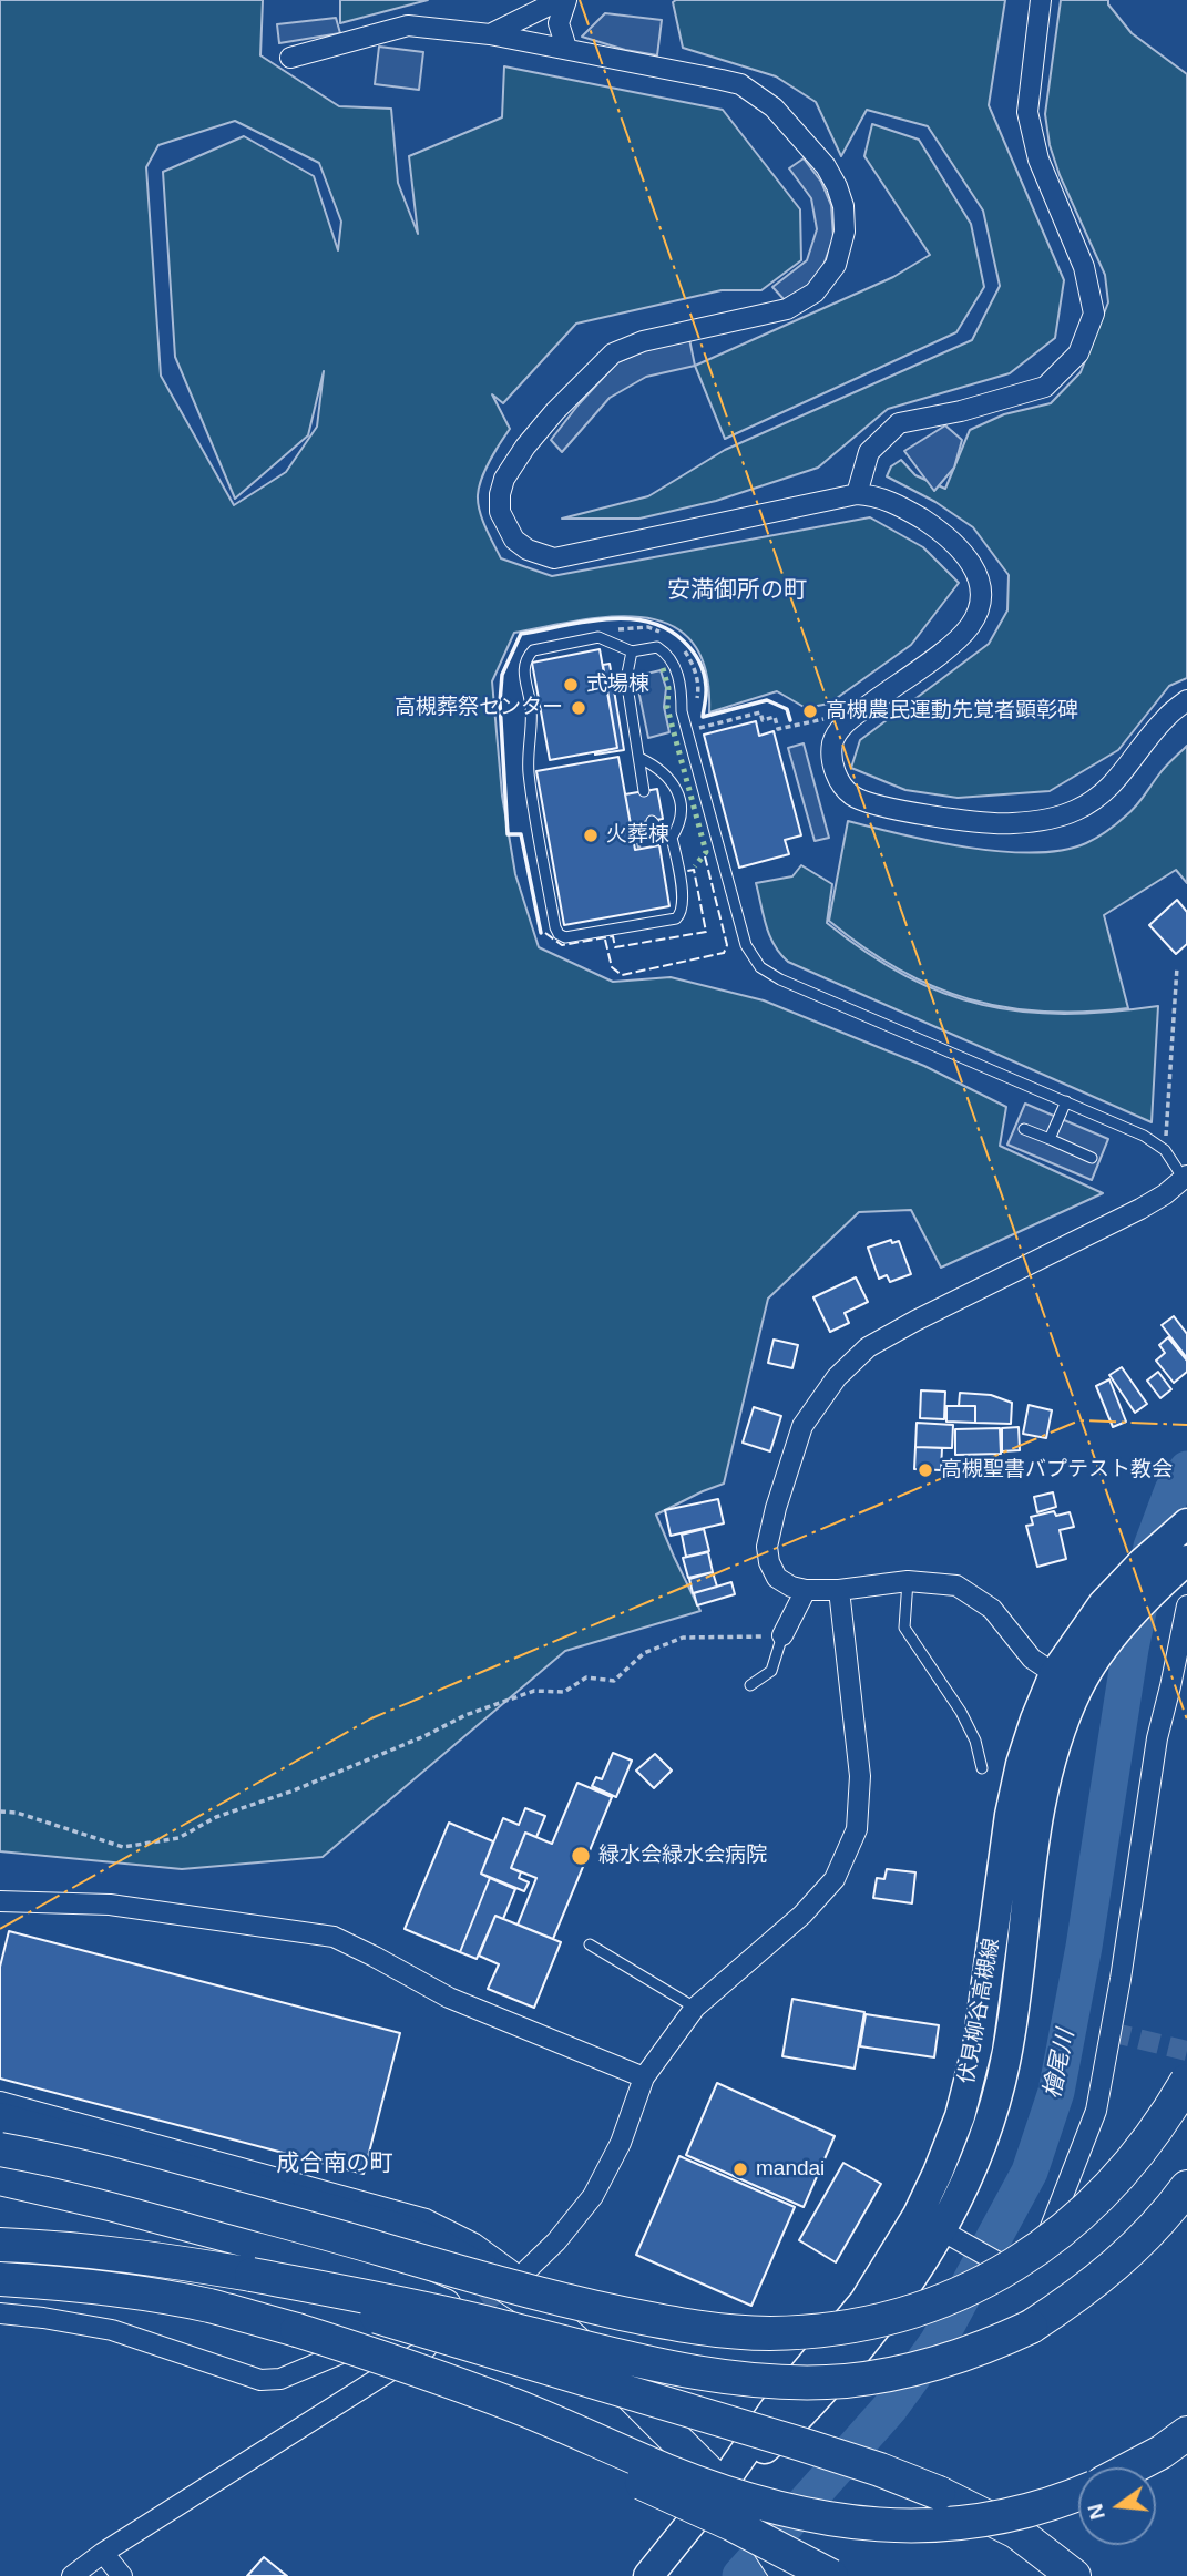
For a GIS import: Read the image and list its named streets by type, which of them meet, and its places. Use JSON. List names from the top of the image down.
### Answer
{
  "streets": {
    "main road": ["伏見柳谷高槻線"]
  },
  "districts": ["安満御所の町", "成合南の町"],
  "water": ["檜尾川"],
  "places": [
    "式場棟",
    "高槻葬祭センター",
    "高槻農民運動先覚者顕彰碑",
    "火葬棟",
    "高槻聖書バプテスト教会",
    "緑水会緑水会病院",
    "mandai"
  ],
  "north": "left"
}
